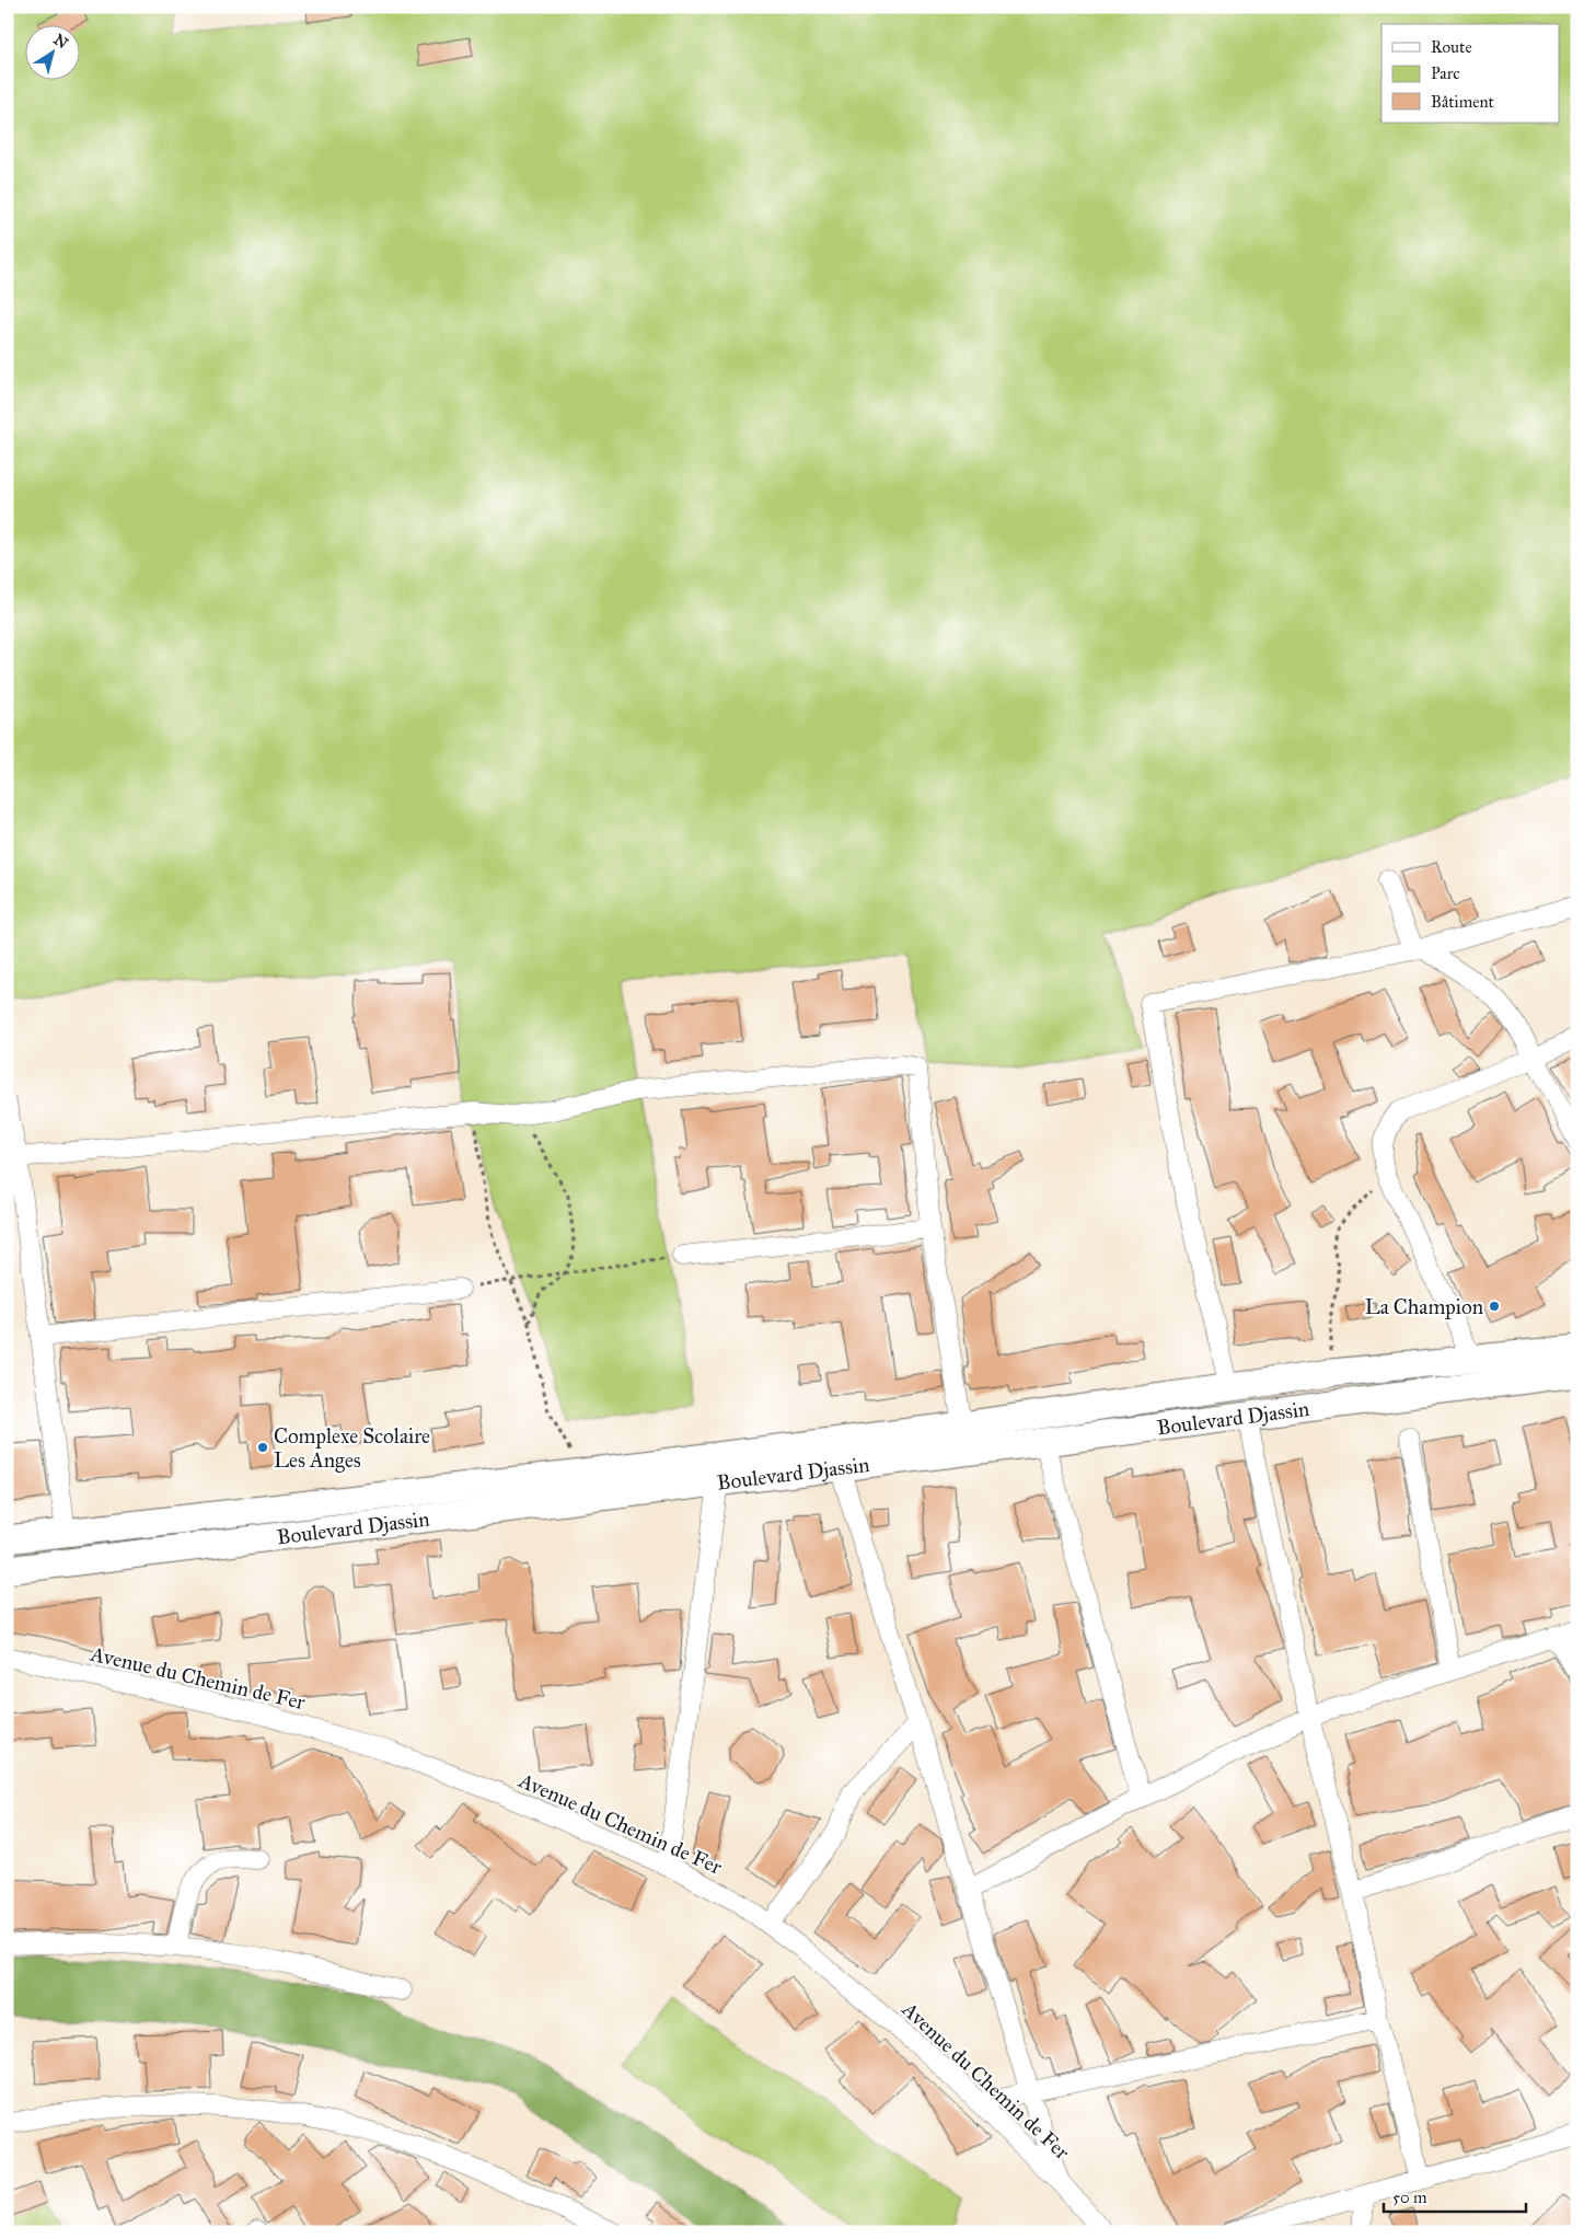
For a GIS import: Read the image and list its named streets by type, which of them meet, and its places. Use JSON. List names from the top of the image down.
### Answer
{
  "streets": {
    "highway": ["Boulevard Djassin"],
    "street": ["Avenue du Chemin de Fer"]
  },
  "places": ["La Champion", "Complexe Scolaire Les Anges"],
  "legend": ["Route", "Parc", "Bâtiment"],
  "scale_bar": "50 m",
  "north": "top right"
}
